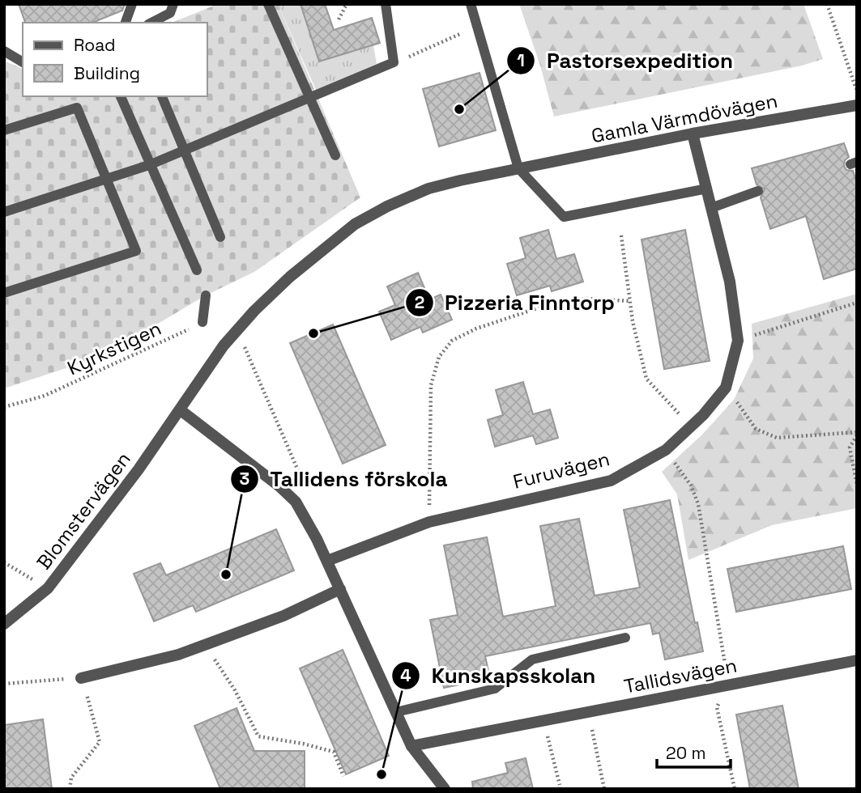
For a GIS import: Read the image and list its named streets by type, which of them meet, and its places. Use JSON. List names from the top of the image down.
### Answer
{
  "streets": {
    "street": [
      "Gamla Värmdövägen",
      "Furuvägen",
      "Blomstervägen",
      "Tallidsvägen"
    ],
    "path": ["Kyrkstigen"]
  },
  "crossings": [
    ["Gamla Värmdövägen", "Furuvägen"],
    ["Gamla Värmdövägen", "Blomstervägen"]
  ],
  "places": [
    "Pastorsexpedition",
    "Pizzeria Finntorp",
    "Tallidens förskola",
    "Kunskapsskolan"
  ],
  "legend": ["Road", "Building"],
  "scale_bar": "20 m"
}
